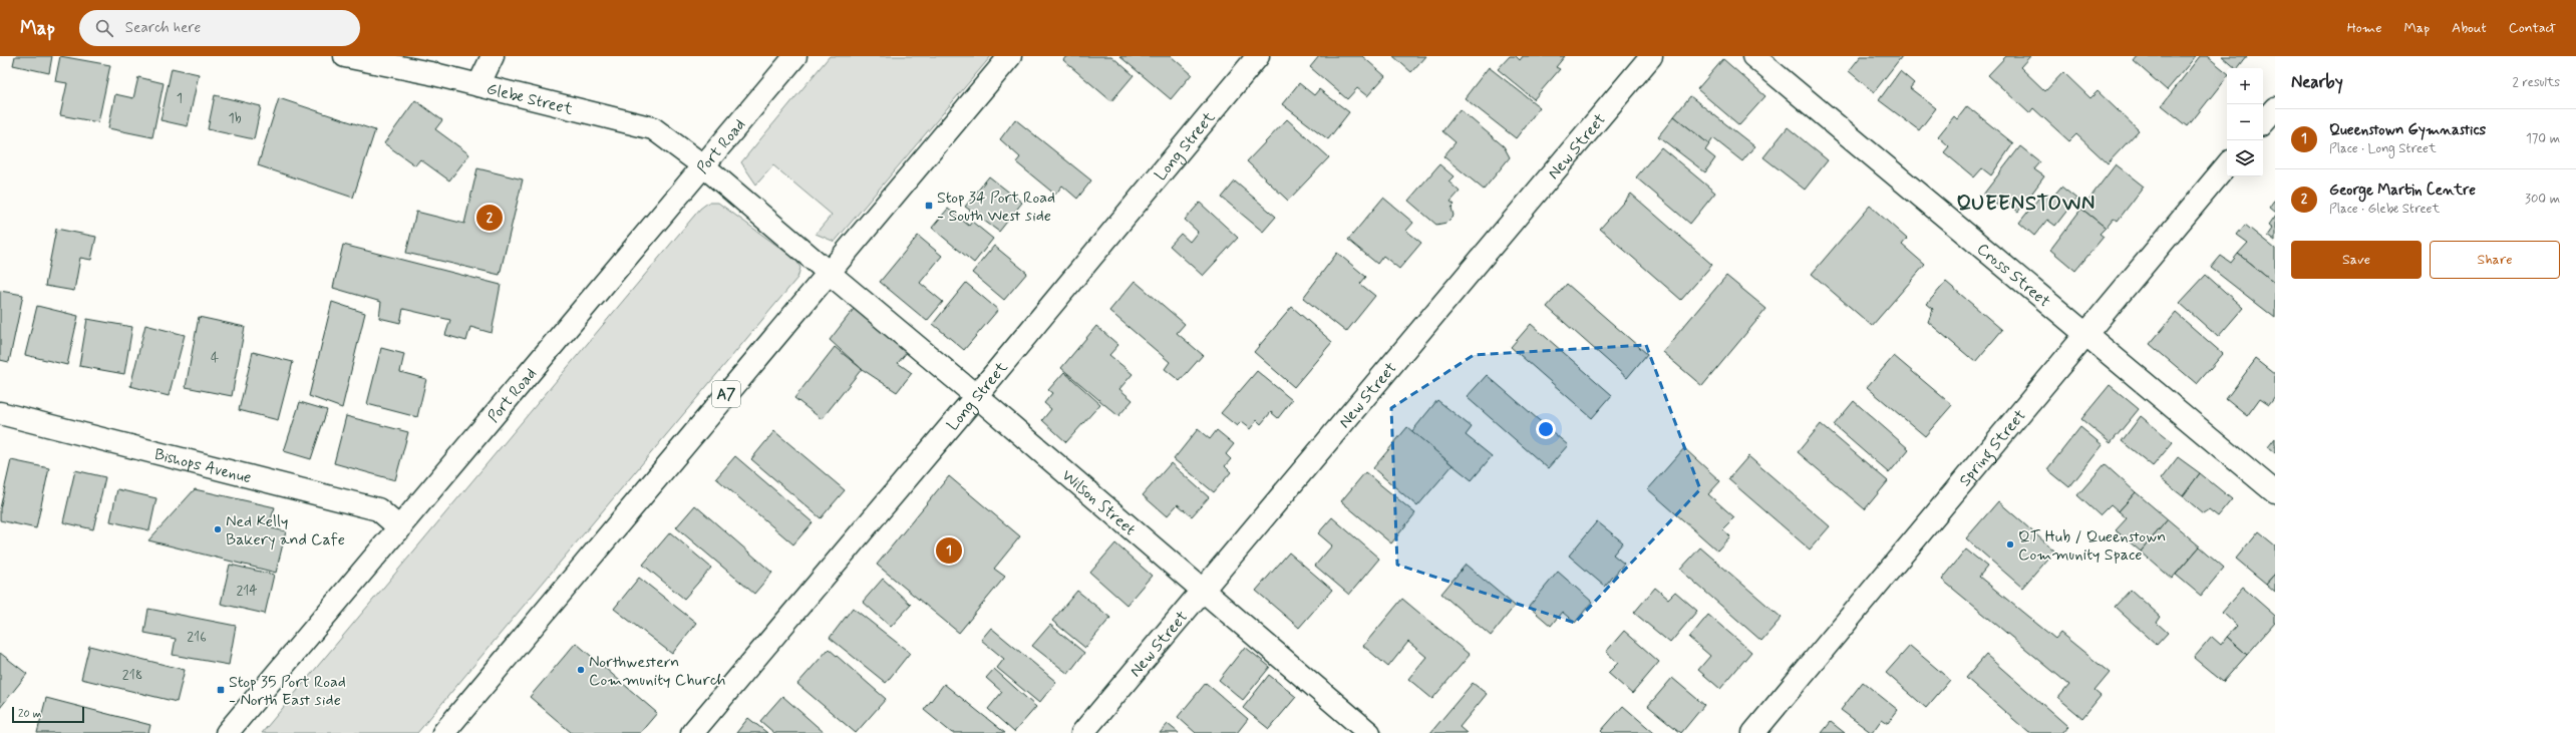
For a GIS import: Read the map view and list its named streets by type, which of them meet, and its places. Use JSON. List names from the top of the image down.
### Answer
{
  "streets": {
    "main road": [
      "Glebe Street",
      "Long Street",
      "New Street",
      "Port Road",
      "Cross Street",
      "A7",
      "Spring Street",
      "Bishops Avenue",
      "Wilson Street"
    ]
  },
  "crossings": [
    ["Glebe Street", "Port Road"],
    ["Glebe Street", "A7"],
    ["Glebe Street", "Wilson Street"],
    ["Long Street", "Wilson Street"],
    ["New Street", "Wilson Street"],
    ["Port Road", "Bishops Avenue"],
    ["Cross Street", "Spring Street"],
    ["A7", "Wilson Street"]
  ],
  "districts": ["QUEENSTOWN"],
  "places": {
    "transit": ["Stop 34 Port Road - South West side", "Stop 35 Port Road - North East side"],
    "other": ["Ned Kelly Bakery and Cafe", "QT Hub / Queenstown Community Space", "Northwestern Community Church"]
  },
  "house_numbers": [
    "1",
    "1b",
    "4",
    "214",
    "216",
    "218"
  ],
  "scale_bar": "20 m",
  "page": {
    "header": "Map",
    "search": "Search here",
    "nav": [
      "Home",
      "Map",
      "About",
      "Contact"
    ],
    "heading": ["Nearby", "2 results"],
    "map_buttons": ["+", "−"],
    "list": [
      {
        "mark": "1",
        "name": "Queenstown Gymnastics",
        "note": "Place · Long Street",
        "value": "170 m"
      },
      {
        "mark": "2",
        "name": "George Martin Centre",
        "note": "Place · Glebe Street",
        "value": "300 m"
      }
    ],
    "pins": ["2", "1"],
    "buttons": ["Save", "Share"],
    "scale": "20 m"
  }
}
